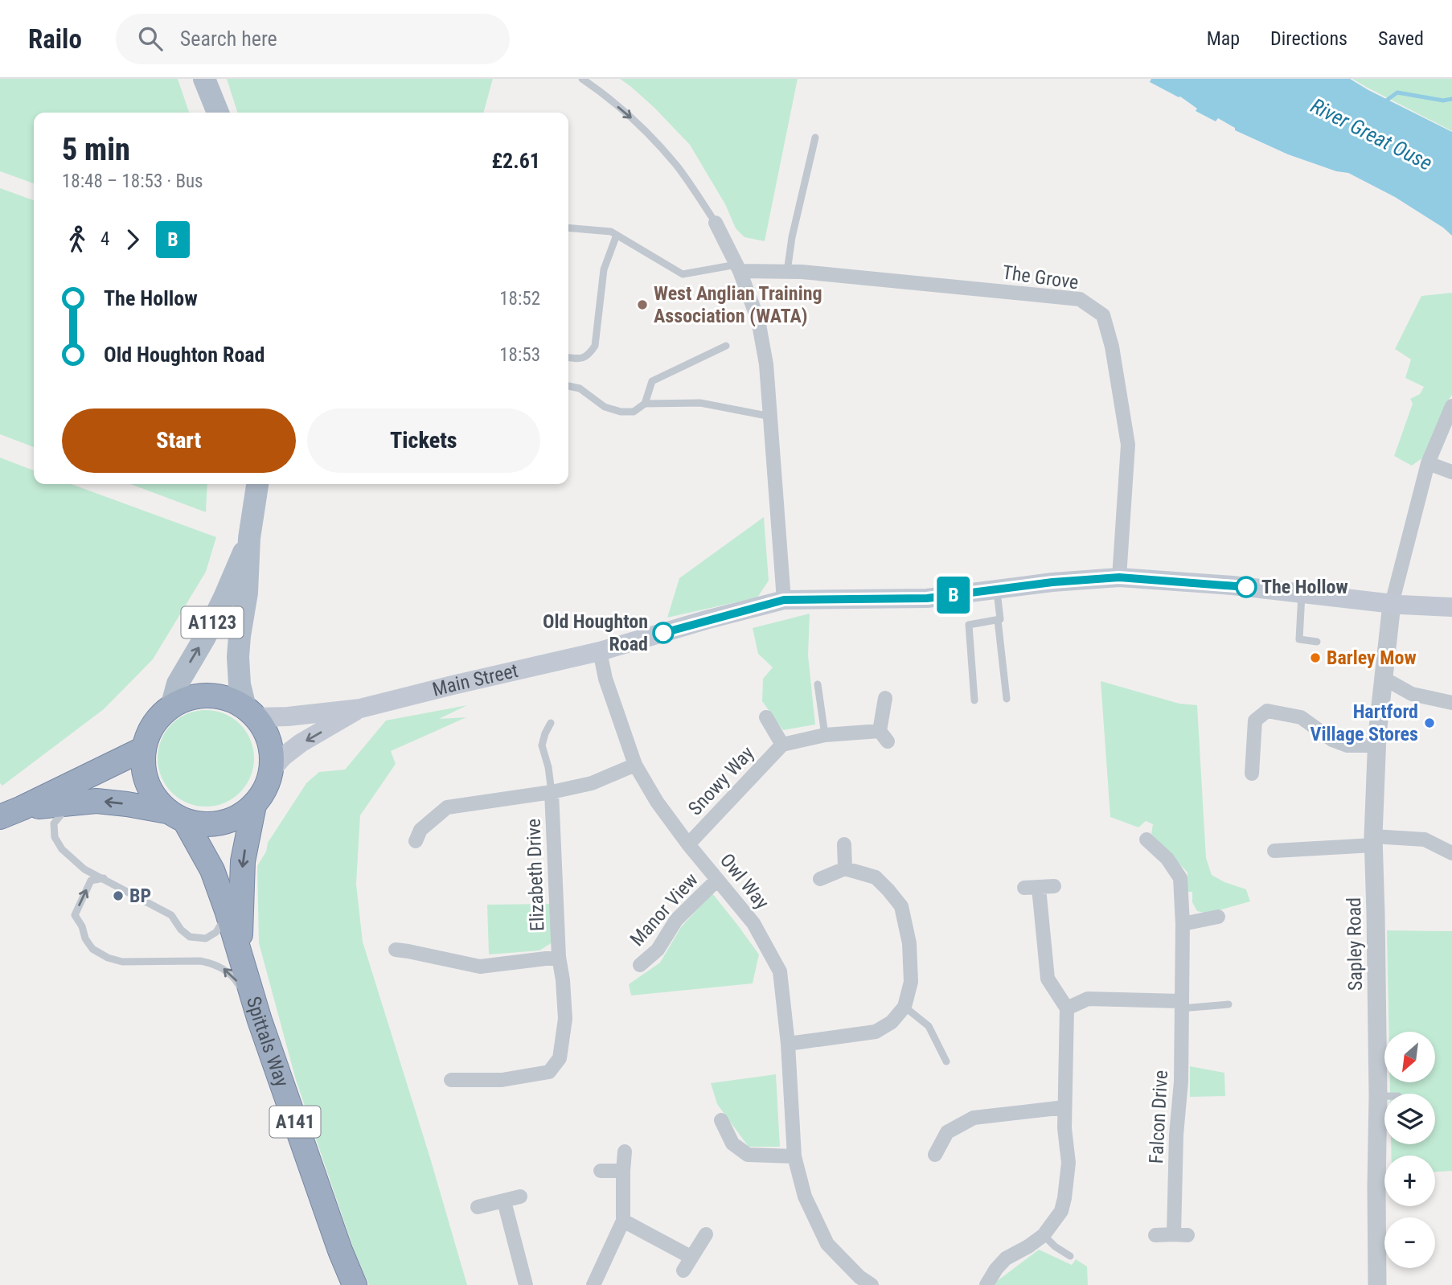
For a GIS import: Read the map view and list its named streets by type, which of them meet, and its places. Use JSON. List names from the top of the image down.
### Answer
{
  "streets": {
    "highway": ["Spittals Way", "A141"],
    "main road": ["A1123", "Main Street"],
    "street": [
      "The Grove",
      "Snowy Way",
      "Elizabeth Drive",
      "Owl Way",
      "Manor View",
      "Sapley Road",
      "Falcon Drive"
    ]
  },
  "crossings": [
    ["The Grove", "Main Street"],
    ["A1123", "Main Street"],
    ["A1123", "Spittals Way"],
    ["A1123", "A141"],
    ["Main Street", "Owl Way"],
    ["Main Street", "Sapley Road"],
    ["Main Street", "Spittals Way"],
    ["Main Street", "A141"],
    ["Snowy Way", "Owl Way"],
    ["Elizabeth Drive", "Owl Way"],
    ["Owl Way", "Manor View"],
    ["Spittals Way", "A141"]
  ],
  "water": ["River Great Ouse"],
  "places": [
    "West Anglian Training Association (WATA)",
    "The Hollow",
    "Old Houghton Road",
    "Barley Mow",
    "Hartford Village Stores",
    "BP"
  ],
  "lines": ["bus line B"],
  "north": "bottom left",
  "page": {
    "header": "Railo",
    "search": "Search here",
    "nav": ["Map", "Directions", "Saved"],
    "on_map": "B",
    "heading": ["5 min", "18:48 – 18:53 · Bus", "£2.61"],
    "legs": ["4", "B"],
    "list": [
      {
        "name": "The Hollow",
        "value": "18:52"
      },
      {
        "name": "Old Houghton Road",
        "value": "18:53"
      }
    ],
    "buttons": ["Start", "Tickets"],
    "map_buttons": ["+", "−"]
  }
}
